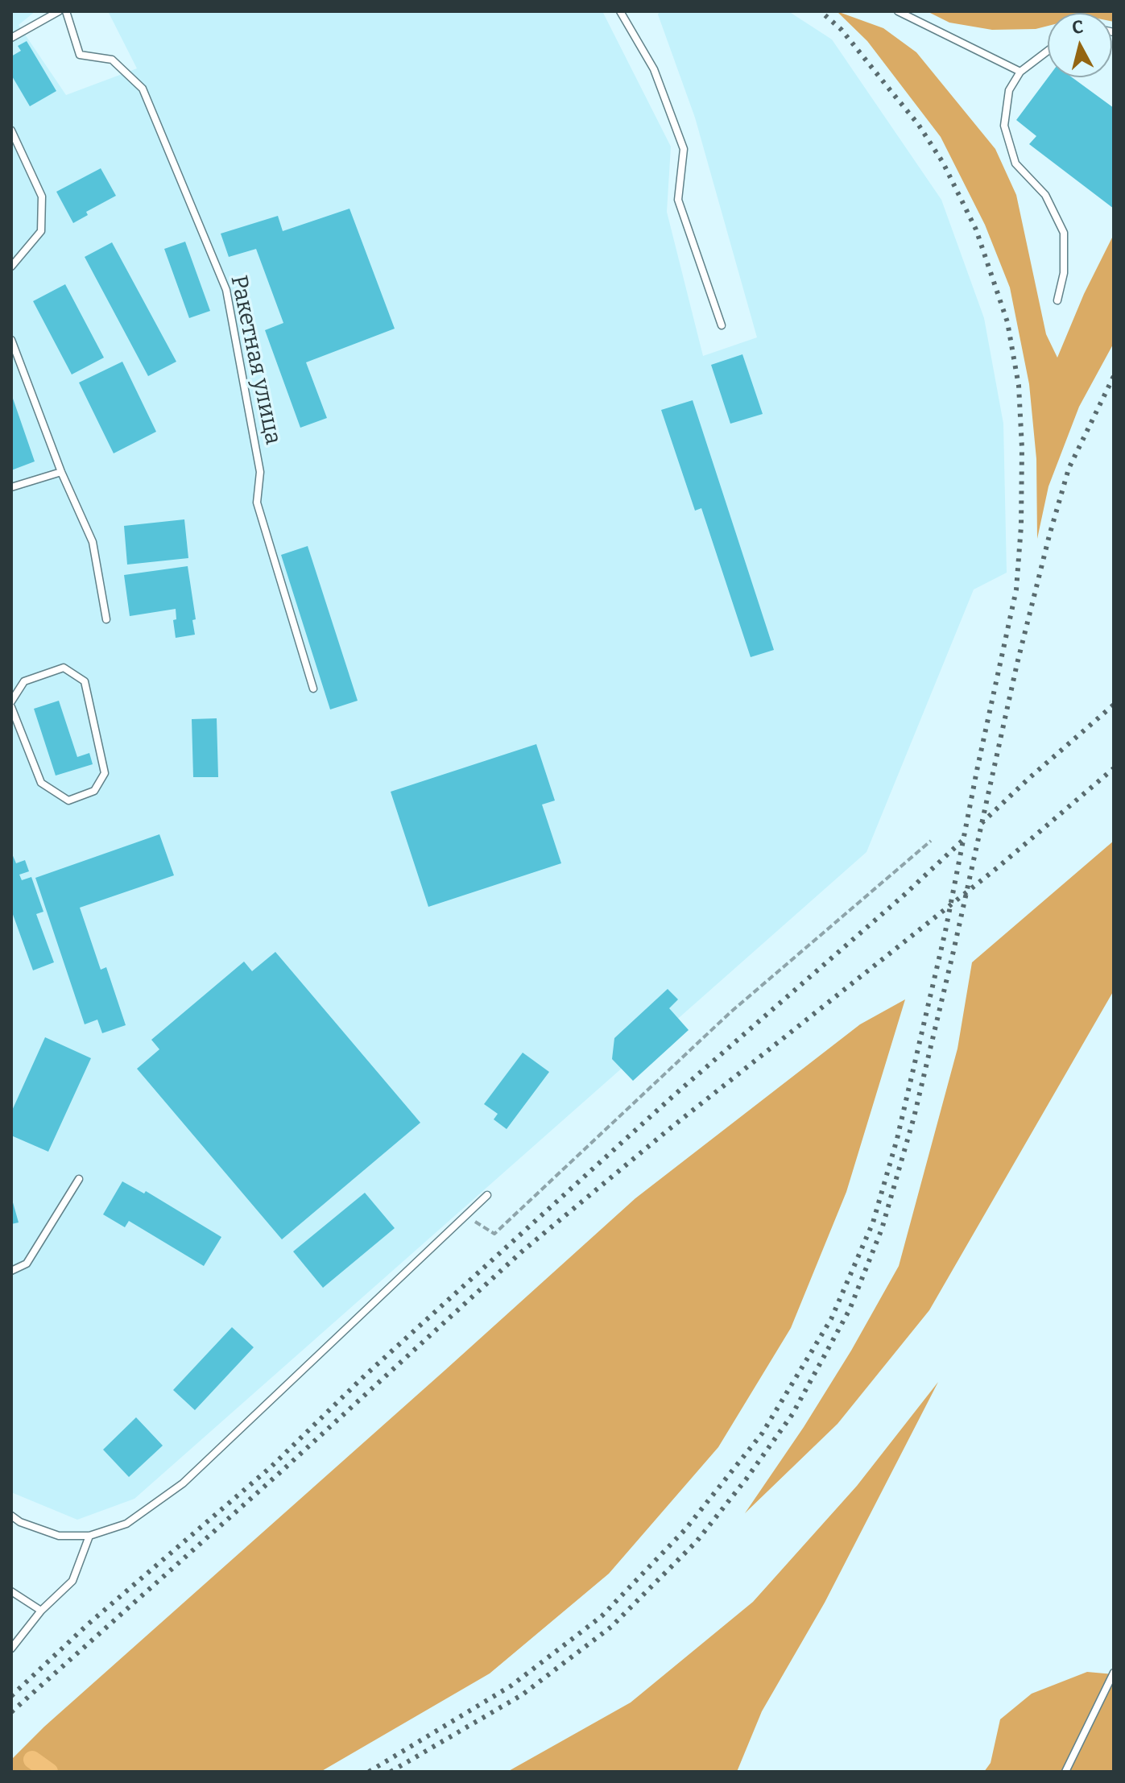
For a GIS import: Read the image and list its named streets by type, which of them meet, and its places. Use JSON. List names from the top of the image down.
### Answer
{
  "streets": {
    "lane": ["Ракетная улица"]
  },
  "north": "top"
}
